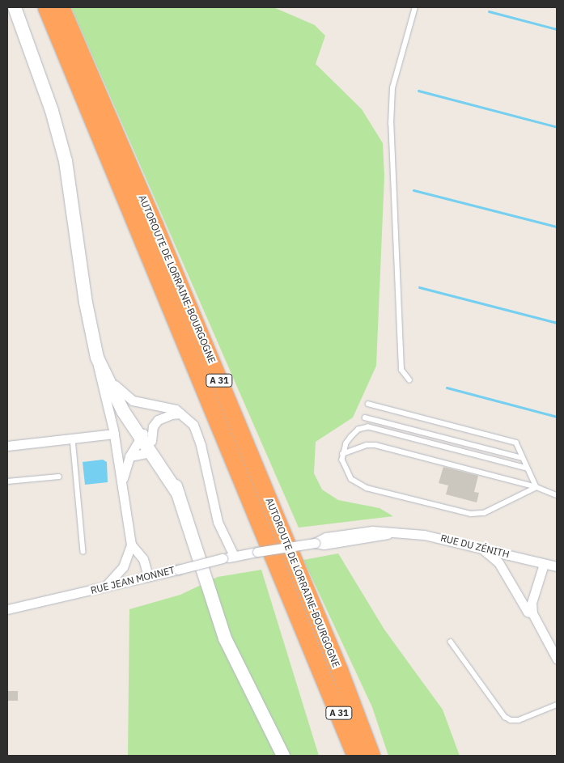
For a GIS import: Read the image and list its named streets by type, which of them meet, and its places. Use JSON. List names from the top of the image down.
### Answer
{
  "streets": {
    "highway": ["AUTOROUTE DE LORRAINE-BOURGOGNE", "A 31"],
    "street": ["RUE DU ZÉNITH", "RUE JEAN MONNET"]
  },
  "crossings": [
    ["RUE DU ZÉNITH", "RUE JEAN MONNET"]
  ]
}
